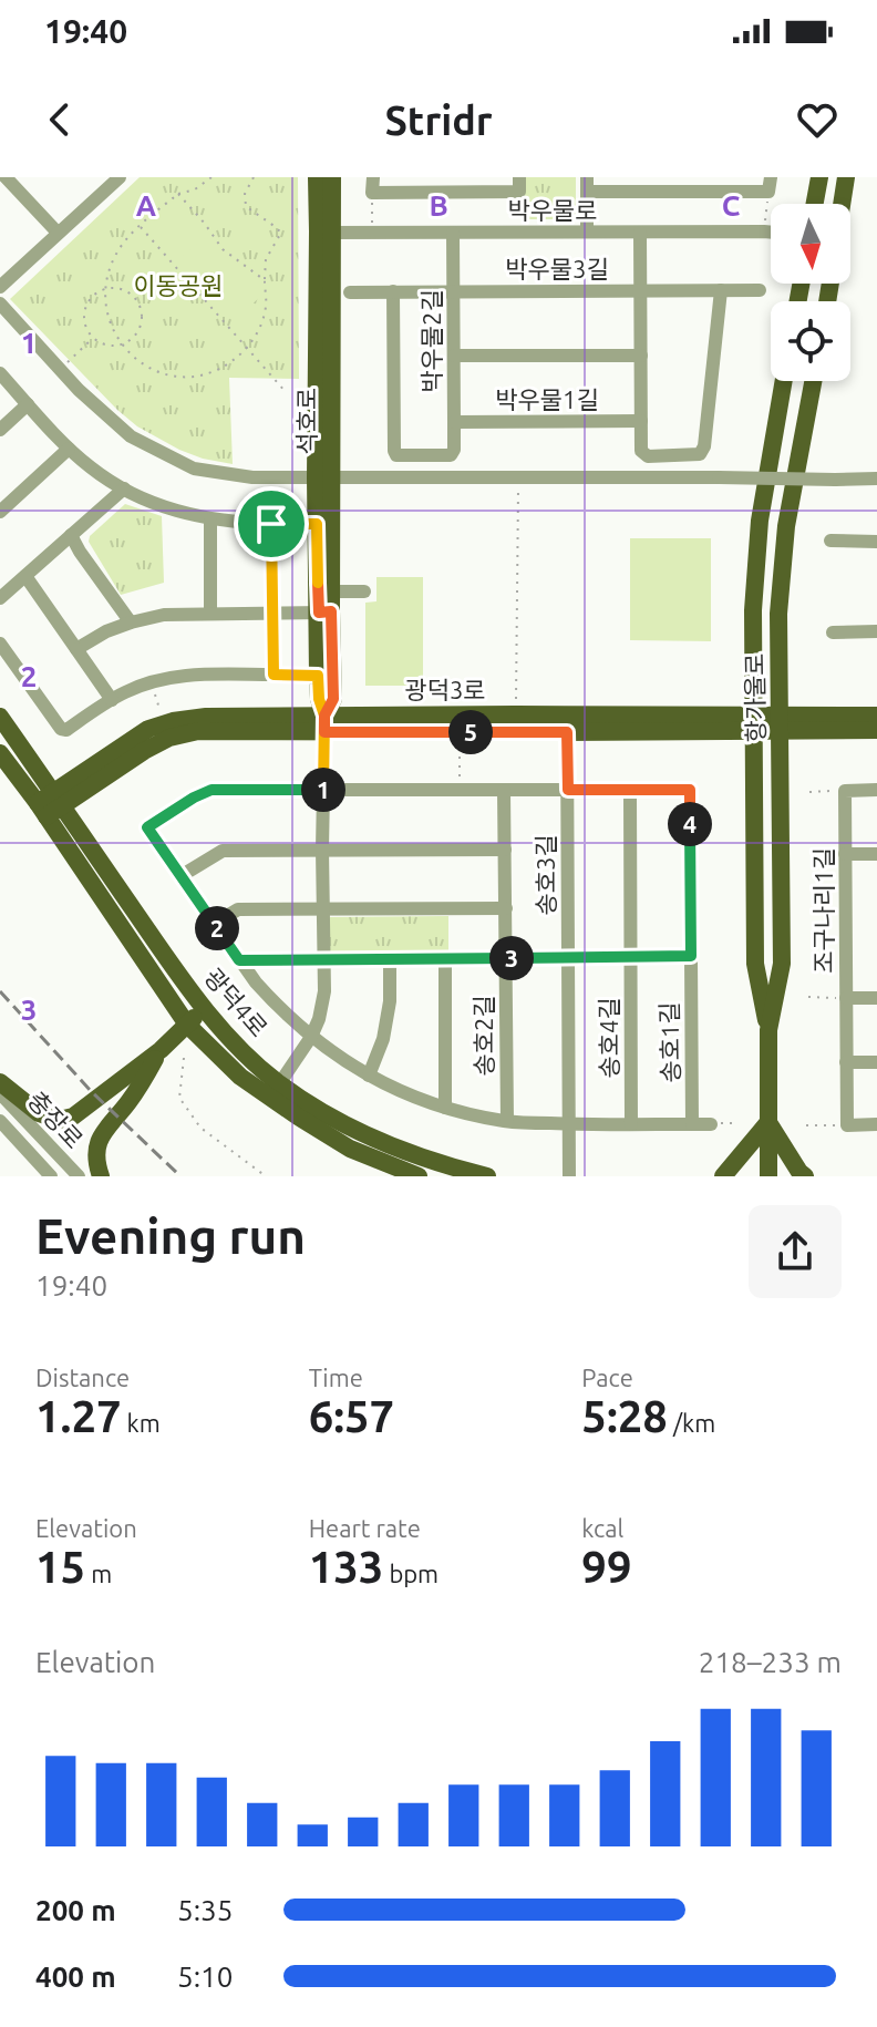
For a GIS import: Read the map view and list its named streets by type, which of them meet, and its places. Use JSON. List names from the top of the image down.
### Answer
{
  "streets": {
    "main road": [
      "석호로",
      "광덕3로",
      "항가울로",
      "광덕4로"
    ],
    "street": [
      "박우물로",
      "박우물3길",
      "박우물2길",
      "박우물1길",
      "송호3길",
      "조구나리1길",
      "송호2길",
      "송호4길",
      "송호1길",
      "충장로"
    ]
  },
  "crossings": [
    ["박우물로", "박우물2길"],
    ["박우물로", "석호로"],
    ["박우물3길", "박우물2길"],
    ["박우물2길", "박우물1길"],
    ["석호로", "광덕3로"],
    ["광덕3로", "항가울로"],
    ["광덕3로", "송호3길"],
    ["광덕3로", "광덕4로"],
    ["송호3길", "송호1길"],
    ["송호2길", "송호1길"],
    ["송호4길", "송호1길"]
  ],
  "parks": ["이동공원"],
  "north": "bottom",
  "page": {
    "status": "19:40",
    "header": "Stridr",
    "pins": [
      "5",
      "1",
      "4",
      "2",
      "3"
    ],
    "heading": ["Evening run", "19:40"],
    "stats": [
      ["Distance", "1.27 km"],
      ["Time", "6:57"],
      ["Pace", "5:28 /km"],
      ["Elevation", "15 m"],
      ["Heart rate", "133 bpm"],
      ["kcal", "99"]
    ],
    "chart": ["Elevation", "218–233 m"],
    "list": [
      {
        "name": "200 m",
        "note": "5:35"
      },
      {
        "name": "400 m",
        "note": "5:10"
      }
    ]
  },
  "grid": {
    "columns": ["A", "B", "C"],
    "rows": ["1", "2", "3"]
  }
}
